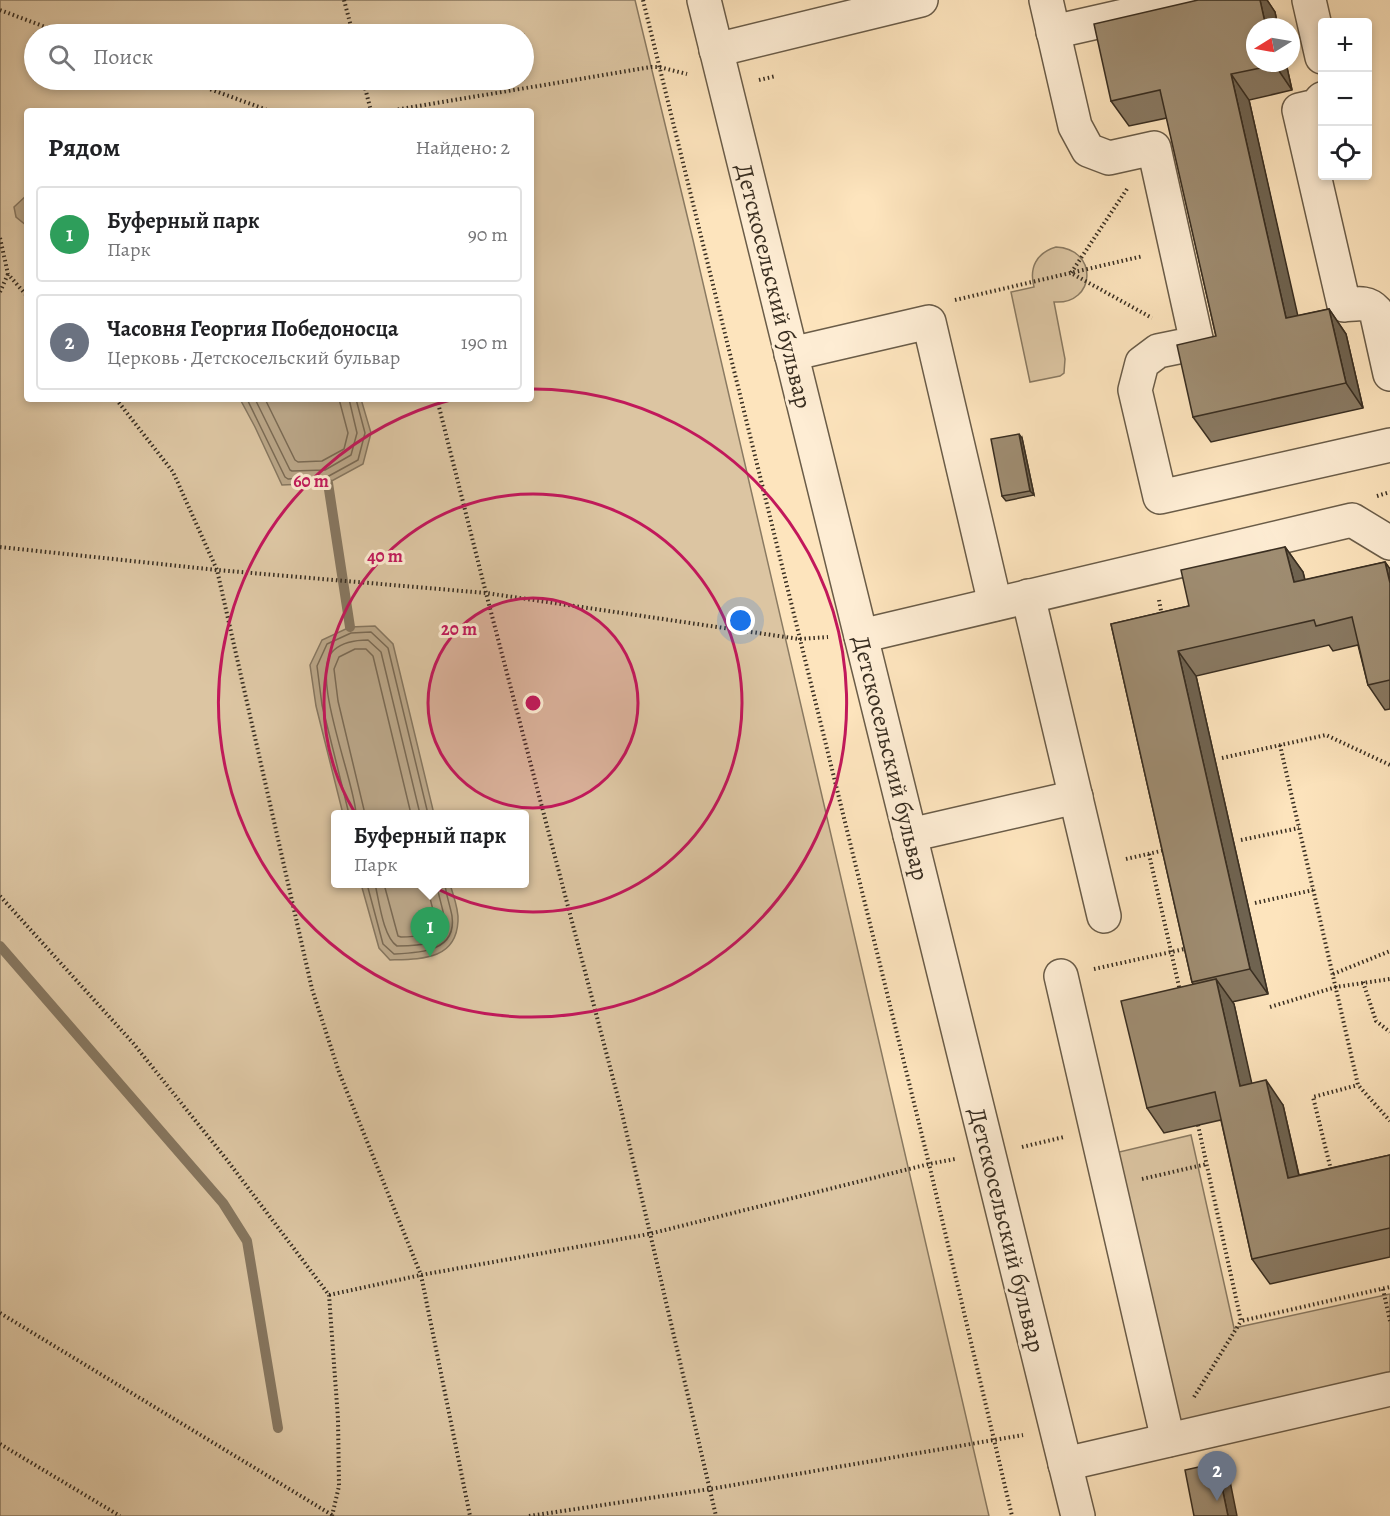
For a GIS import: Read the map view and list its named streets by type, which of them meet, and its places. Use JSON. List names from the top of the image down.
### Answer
{
  "streets": {
    "street": ["Детскосельский бульвар"]
  },
  "north": "left",
  "page": {
    "map_buttons": ["+", "−"],
    "search": "Поиск",
    "heading": ["Рядом", "Найдено: 2"],
    "list": [
      {
        "mark": "1",
        "name": "Буферный парк",
        "note": "Парк",
        "value": "90 m"
      },
      {
        "mark": "2",
        "name": "Часовня Георгия Победоносца",
        "note": "Церковь · Детскосельский бульвар",
        "value": "190 m"
      }
    ],
    "popup": ["Буферный парк", "Парк"],
    "pins": ["1", "2"]
  },
  "rings": ["60 m", "40 m", "20 m"]
}
